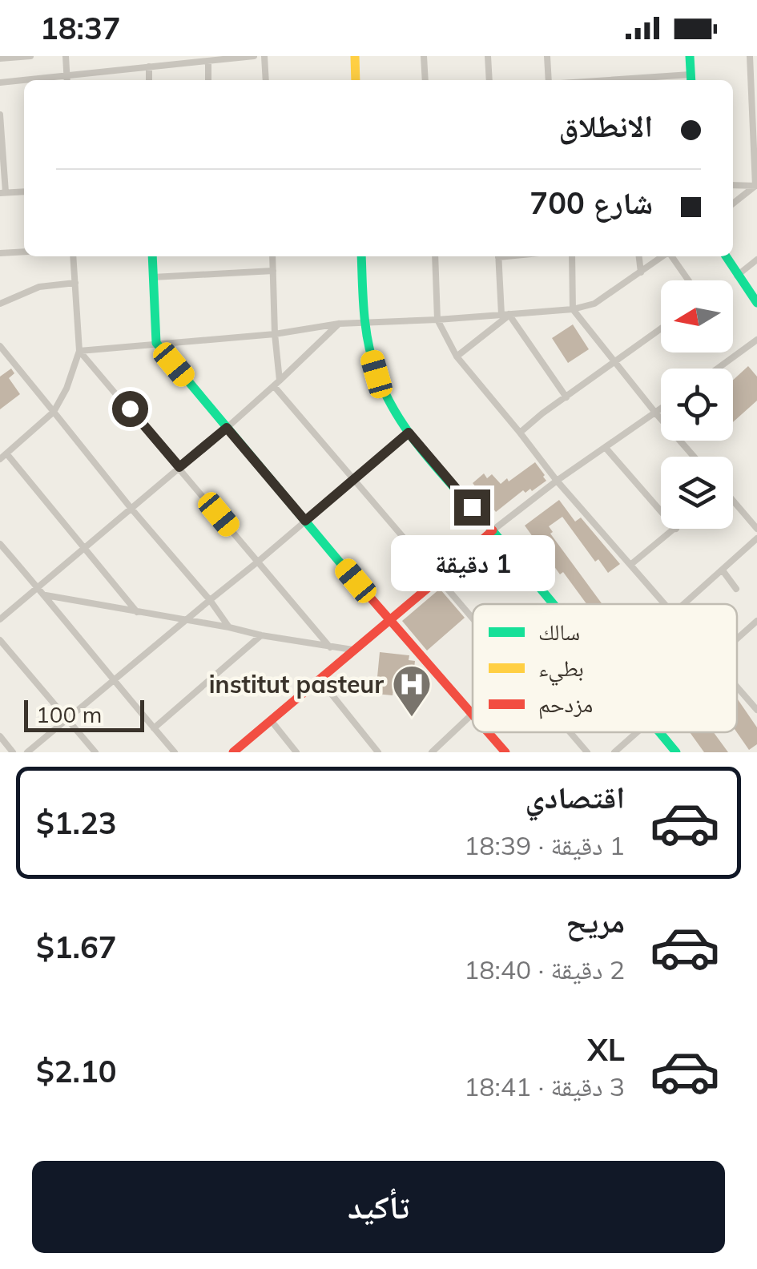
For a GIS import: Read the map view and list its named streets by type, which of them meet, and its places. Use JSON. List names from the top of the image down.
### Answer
{
  "places": {
    "hospital": ["institut pasteur"]
  },
  "legend": ["سالك", "بطيء", "مزدحم"],
  "scale_bar": "100 m",
  "north": "left",
  "page": {
    "status": "18:37",
    "banner": ["الانطلاق", "شارع 700"],
    "bubble": "1 دقيقة",
    "scale": "100 m",
    "list": [
      {
        "name": "اقتصادي",
        "note": "1 دقيقة · 18:39",
        "value": "$1.23"
      },
      {
        "name": "مريح",
        "note": "2 دقيقة · 18:40",
        "value": "$1.67"
      },
      {
        "name": "XL",
        "note": "3 دقيقة · 18:41",
        "value": "$2.10"
      }
    ],
    "buttons": "تأكيد"
  }
}
